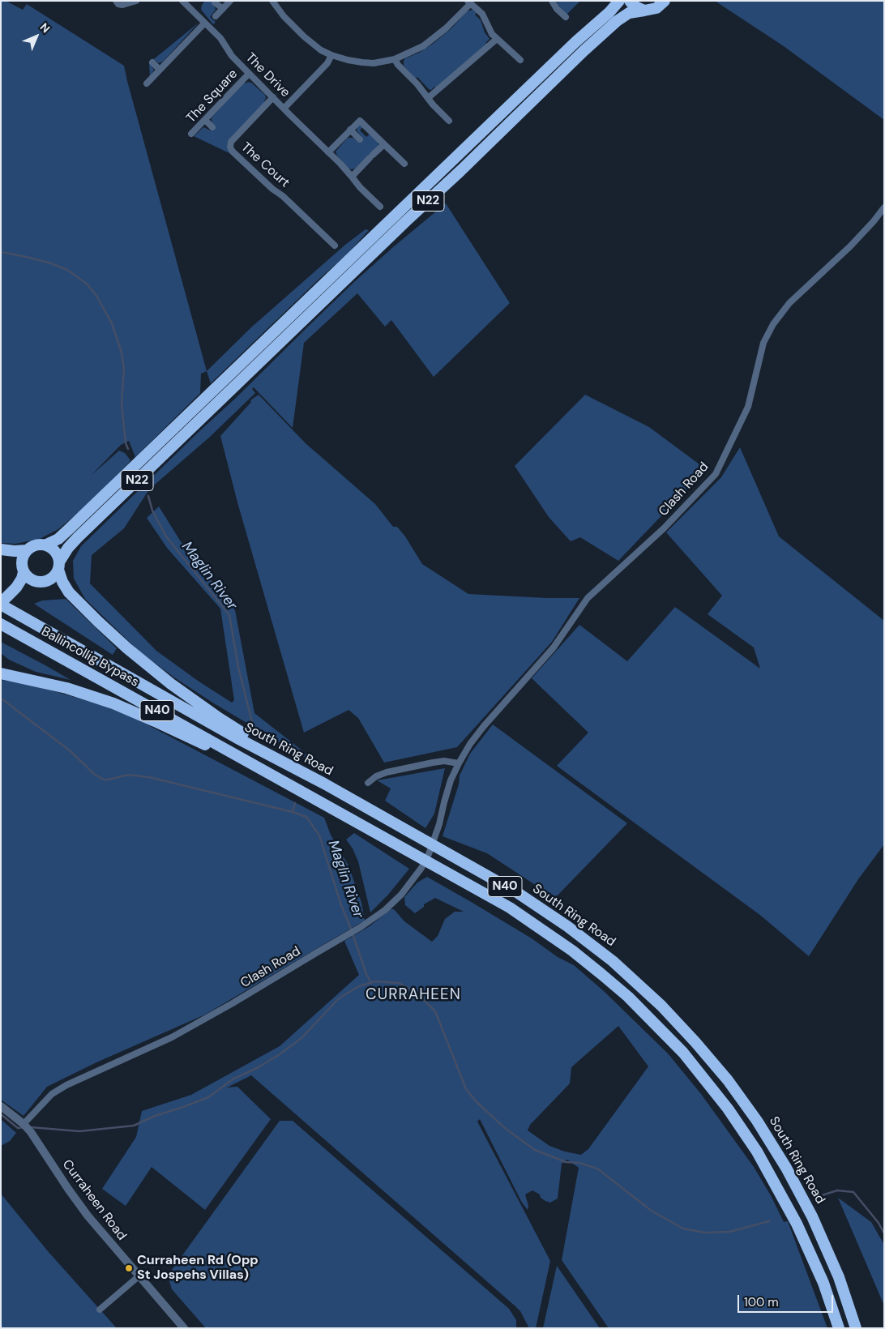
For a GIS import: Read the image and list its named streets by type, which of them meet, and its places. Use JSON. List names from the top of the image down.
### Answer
{
  "streets": {
    "highway": [
      "N22",
      "Ballincollig Bypass",
      "N40",
      "South Ring Road"
    ],
    "street": [
      "The Drive",
      "The Square",
      "The Court",
      "Clash Road",
      "Curraheen Road"
    ]
  },
  "crossings": [
    ["The Drive", "The Square"],
    ["The Drive", "The Court"],
    ["N22", "South Ring Road"],
    ["Clash Road", "Curraheen Road"],
    ["Ballincollig Bypass", "N40"]
  ],
  "districts": ["CURRAHEEN"],
  "water": ["Maglin River"],
  "places": ["Curraheen Rd (Opp St Jospehs Villas)"],
  "scale_bar": "100 m",
  "north": "top right"
}
